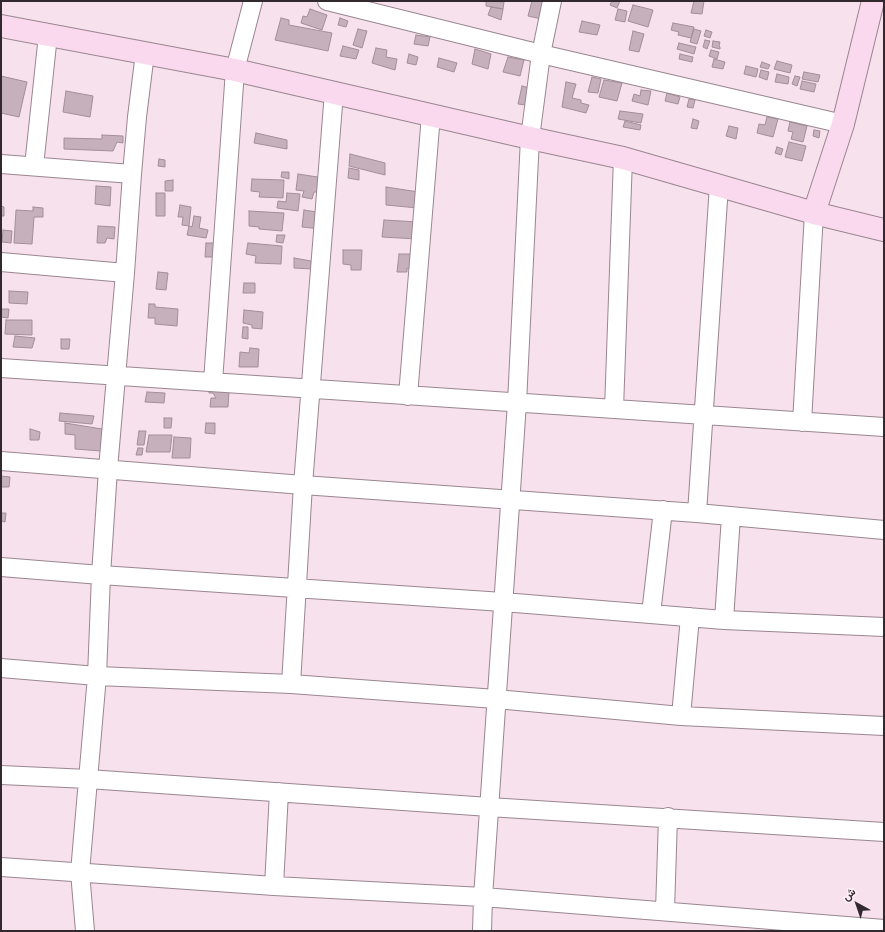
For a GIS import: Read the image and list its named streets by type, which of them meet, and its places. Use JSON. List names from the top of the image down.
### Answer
{
  "north": "top left"
}
